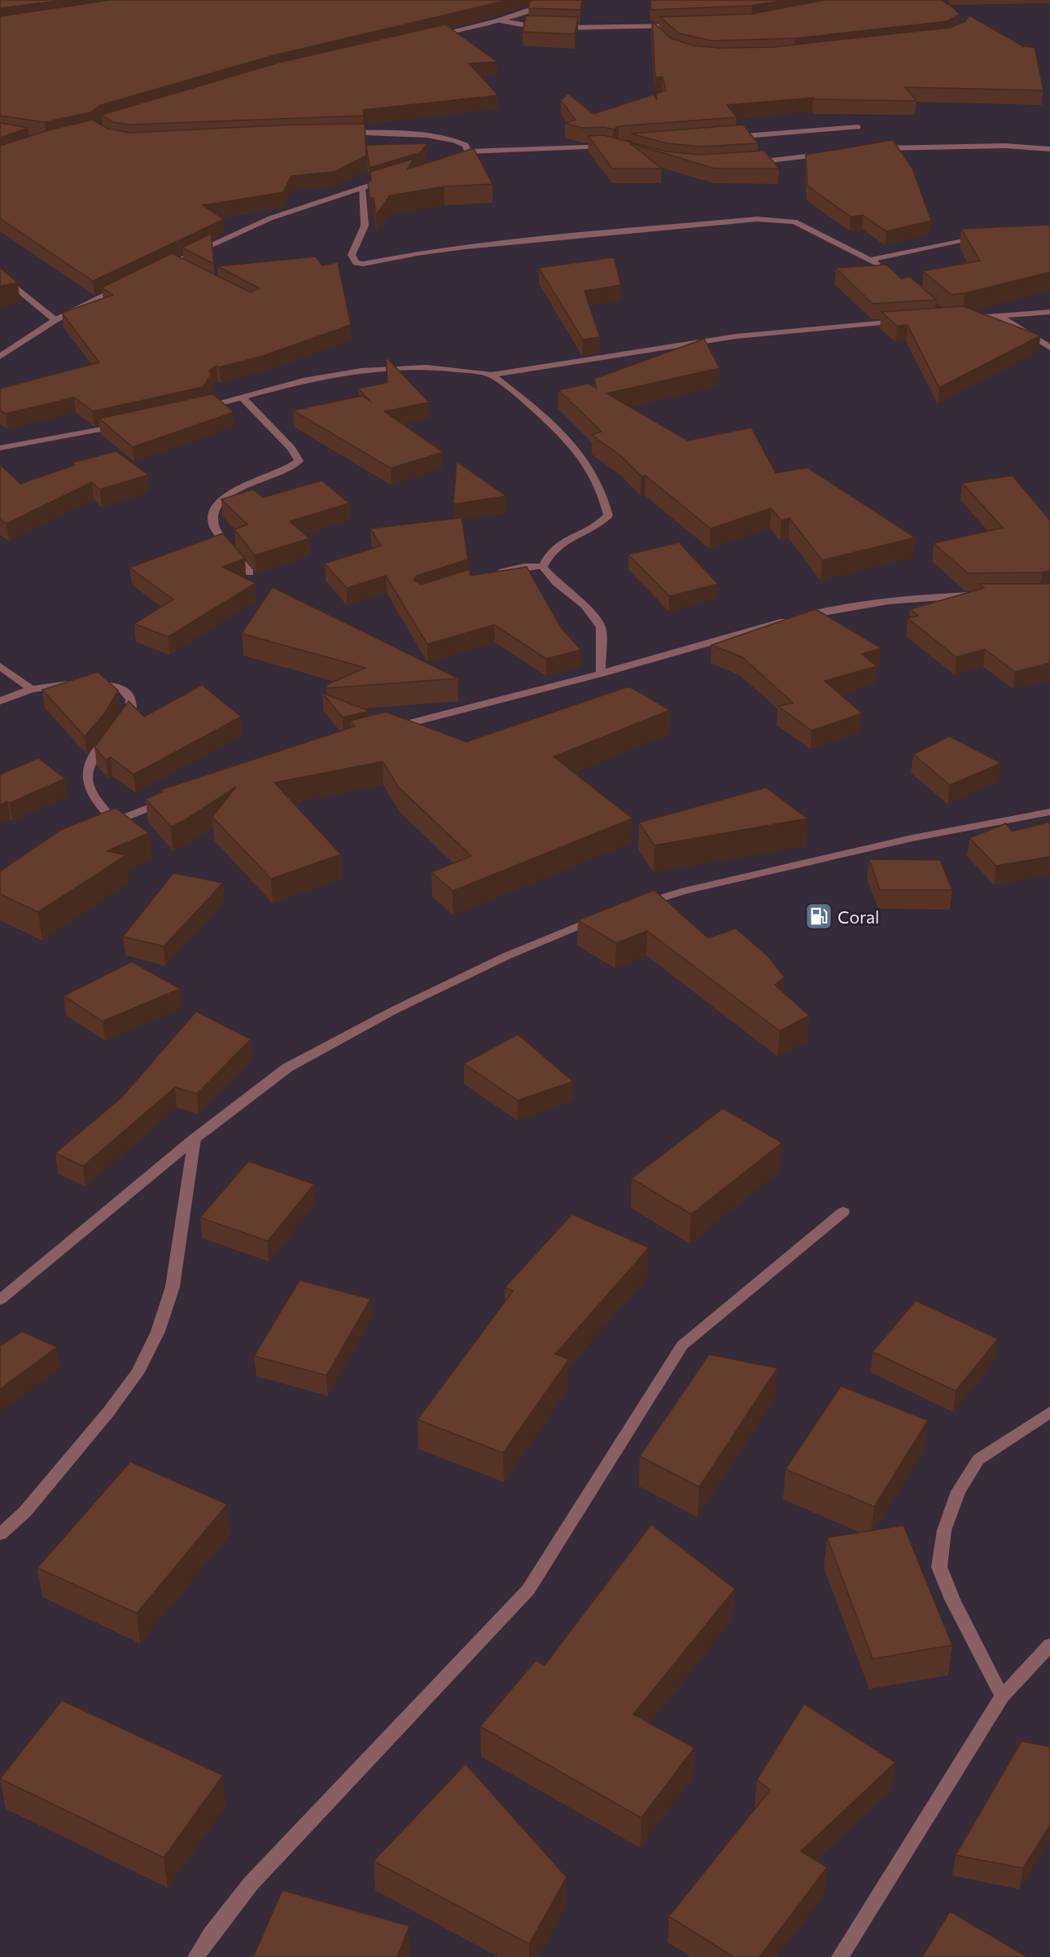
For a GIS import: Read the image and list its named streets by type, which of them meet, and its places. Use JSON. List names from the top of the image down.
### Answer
{
  "places": {
    "fuel station": ["Coral"]
  }
}
